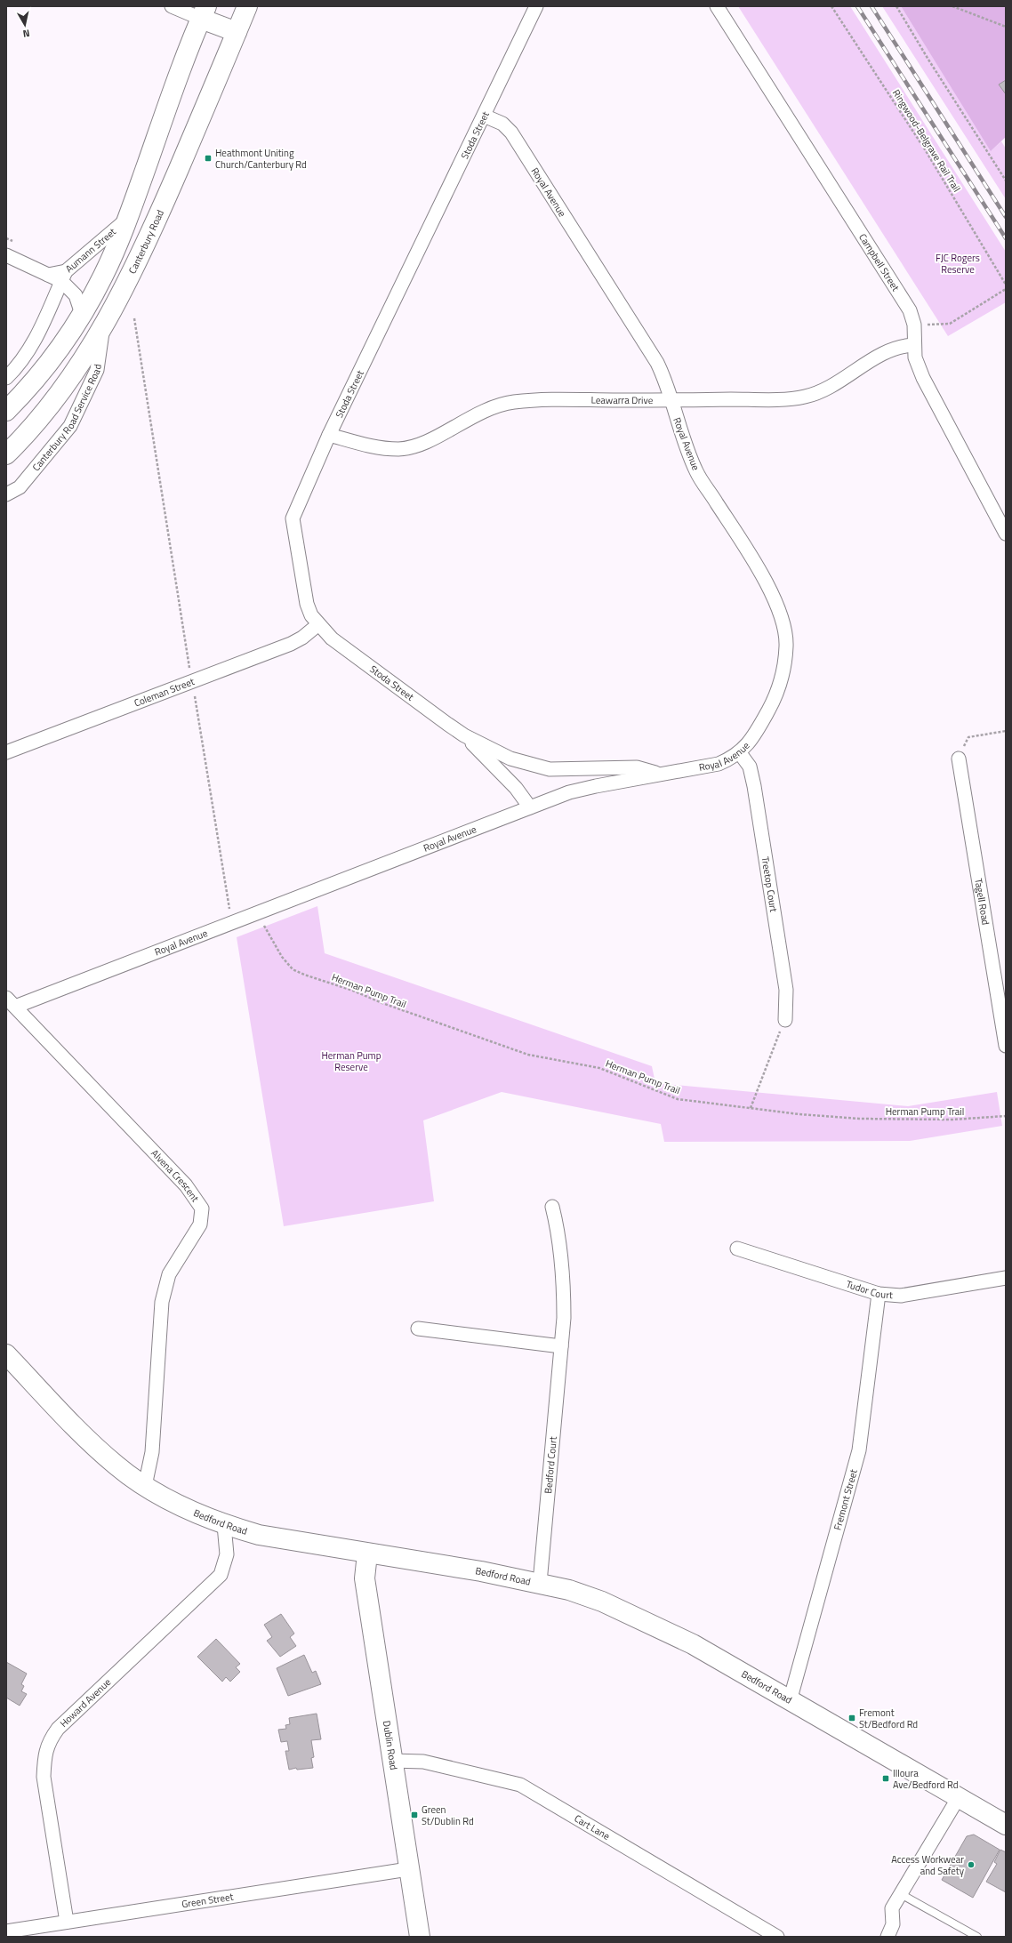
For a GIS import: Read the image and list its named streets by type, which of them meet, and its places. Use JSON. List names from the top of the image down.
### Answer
{
  "streets": {
    "main road": ["Canterbury Road", "Bedford Road", "Dublin Road"],
    "street": [
      "Stoda Street",
      "Royal Avenue",
      "Aumann Street",
      "Campbell Street",
      "Leawarra Drive",
      "Canterbury Road Service Road",
      "Coleman Street",
      "Treetop Court",
      "Tagell Road",
      "Alvena Crescent",
      "Tudor Court",
      "Bedford Court",
      "Fremont Street",
      "Howard Avenue",
      "Cart Lane",
      "Green Street"
    ],
    "path": ["Ringwood-Belgrave Rail Trail", "Herman Pump Trail"]
  },
  "crossings": [
    ["Stoda Street", "Royal Avenue"],
    ["Stoda Street", "Leawarra Drive"],
    ["Stoda Street", "Coleman Street"],
    ["Royal Avenue", "Leawarra Drive"],
    ["Royal Avenue", "Treetop Court"],
    ["Royal Avenue", "Herman Pump Trail"],
    ["Royal Avenue", "Alvena Crescent"],
    ["Canterbury Road", "Canterbury Road Service Road"],
    ["Campbell Street", "Leawarra Drive"],
    ["Alvena Crescent", "Bedford Road"],
    ["Tudor Court", "Fremont Street"],
    ["Bedford Court", "Bedford Road"],
    ["Fremont Street", "Bedford Road"],
    ["Bedford Road", "Howard Avenue"],
    ["Bedford Road", "Dublin Road"],
    ["Howard Avenue", "Green Street"],
    ["Dublin Road", "Cart Lane"],
    ["Dublin Road", "Green Street"]
  ],
  "parks": ["FJC Rogers Reserve", "Herman Pump Reserve"],
  "places": {
    "transit": [
      "Heathmont Uniting Church/Canterbury Rd",
      "Fremont St/Bedford Rd",
      "Illoura Ave/Bedford Rd",
      "Green St/Dublin Rd"
    ],
    "other": ["Access Workwear and Safety"]
  },
  "north": "bottom"
}
